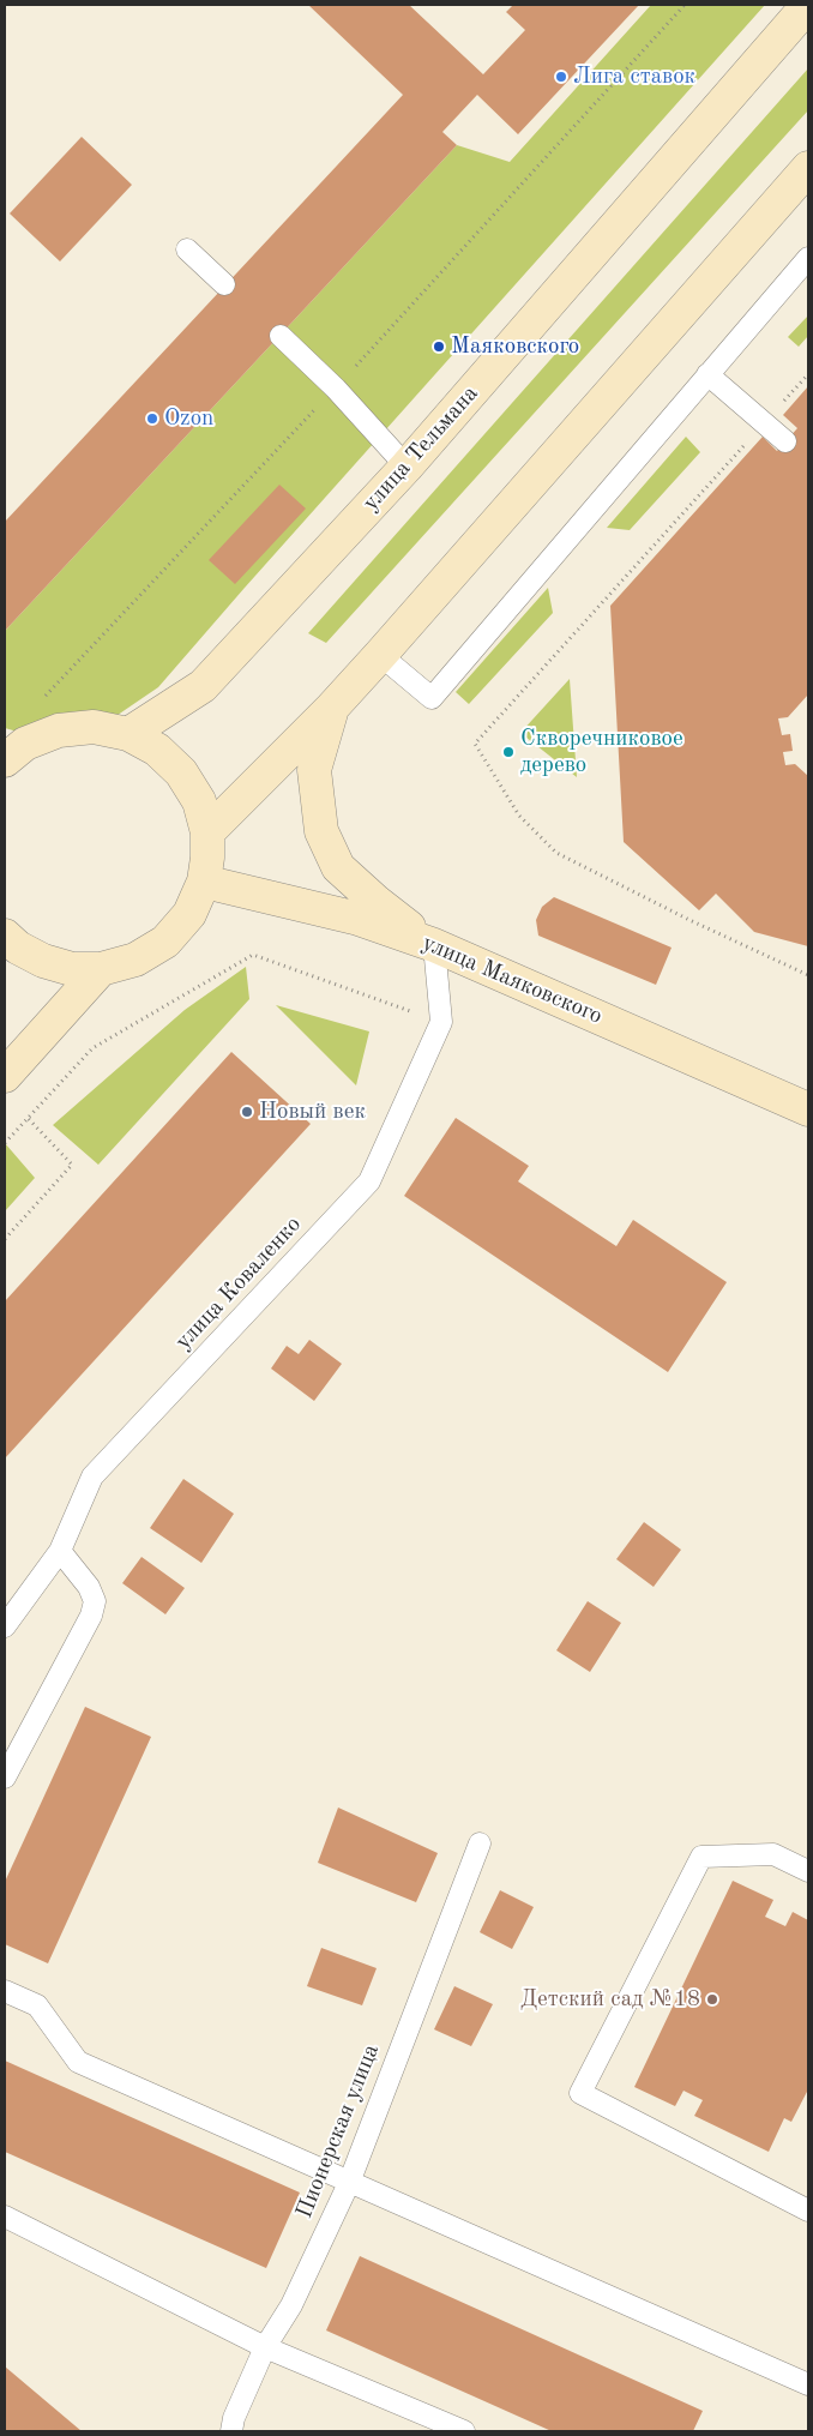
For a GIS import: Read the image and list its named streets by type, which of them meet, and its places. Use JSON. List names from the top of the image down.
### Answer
{
  "streets": {
    "main road": ["улица Тельмана", "улица Маяковского"],
    "lane": ["улица Коваленко", "Пионерская улица"]
  },
  "crossings": [
    ["улица Маяковского", "улица Коваленко"]
  ],
  "places": [
    "Лига ставок",
    "Маяковского",
    "Ozon",
    "Скворечниковое дерево",
    "Новый век",
    "Детский сад №18"
  ]
}
